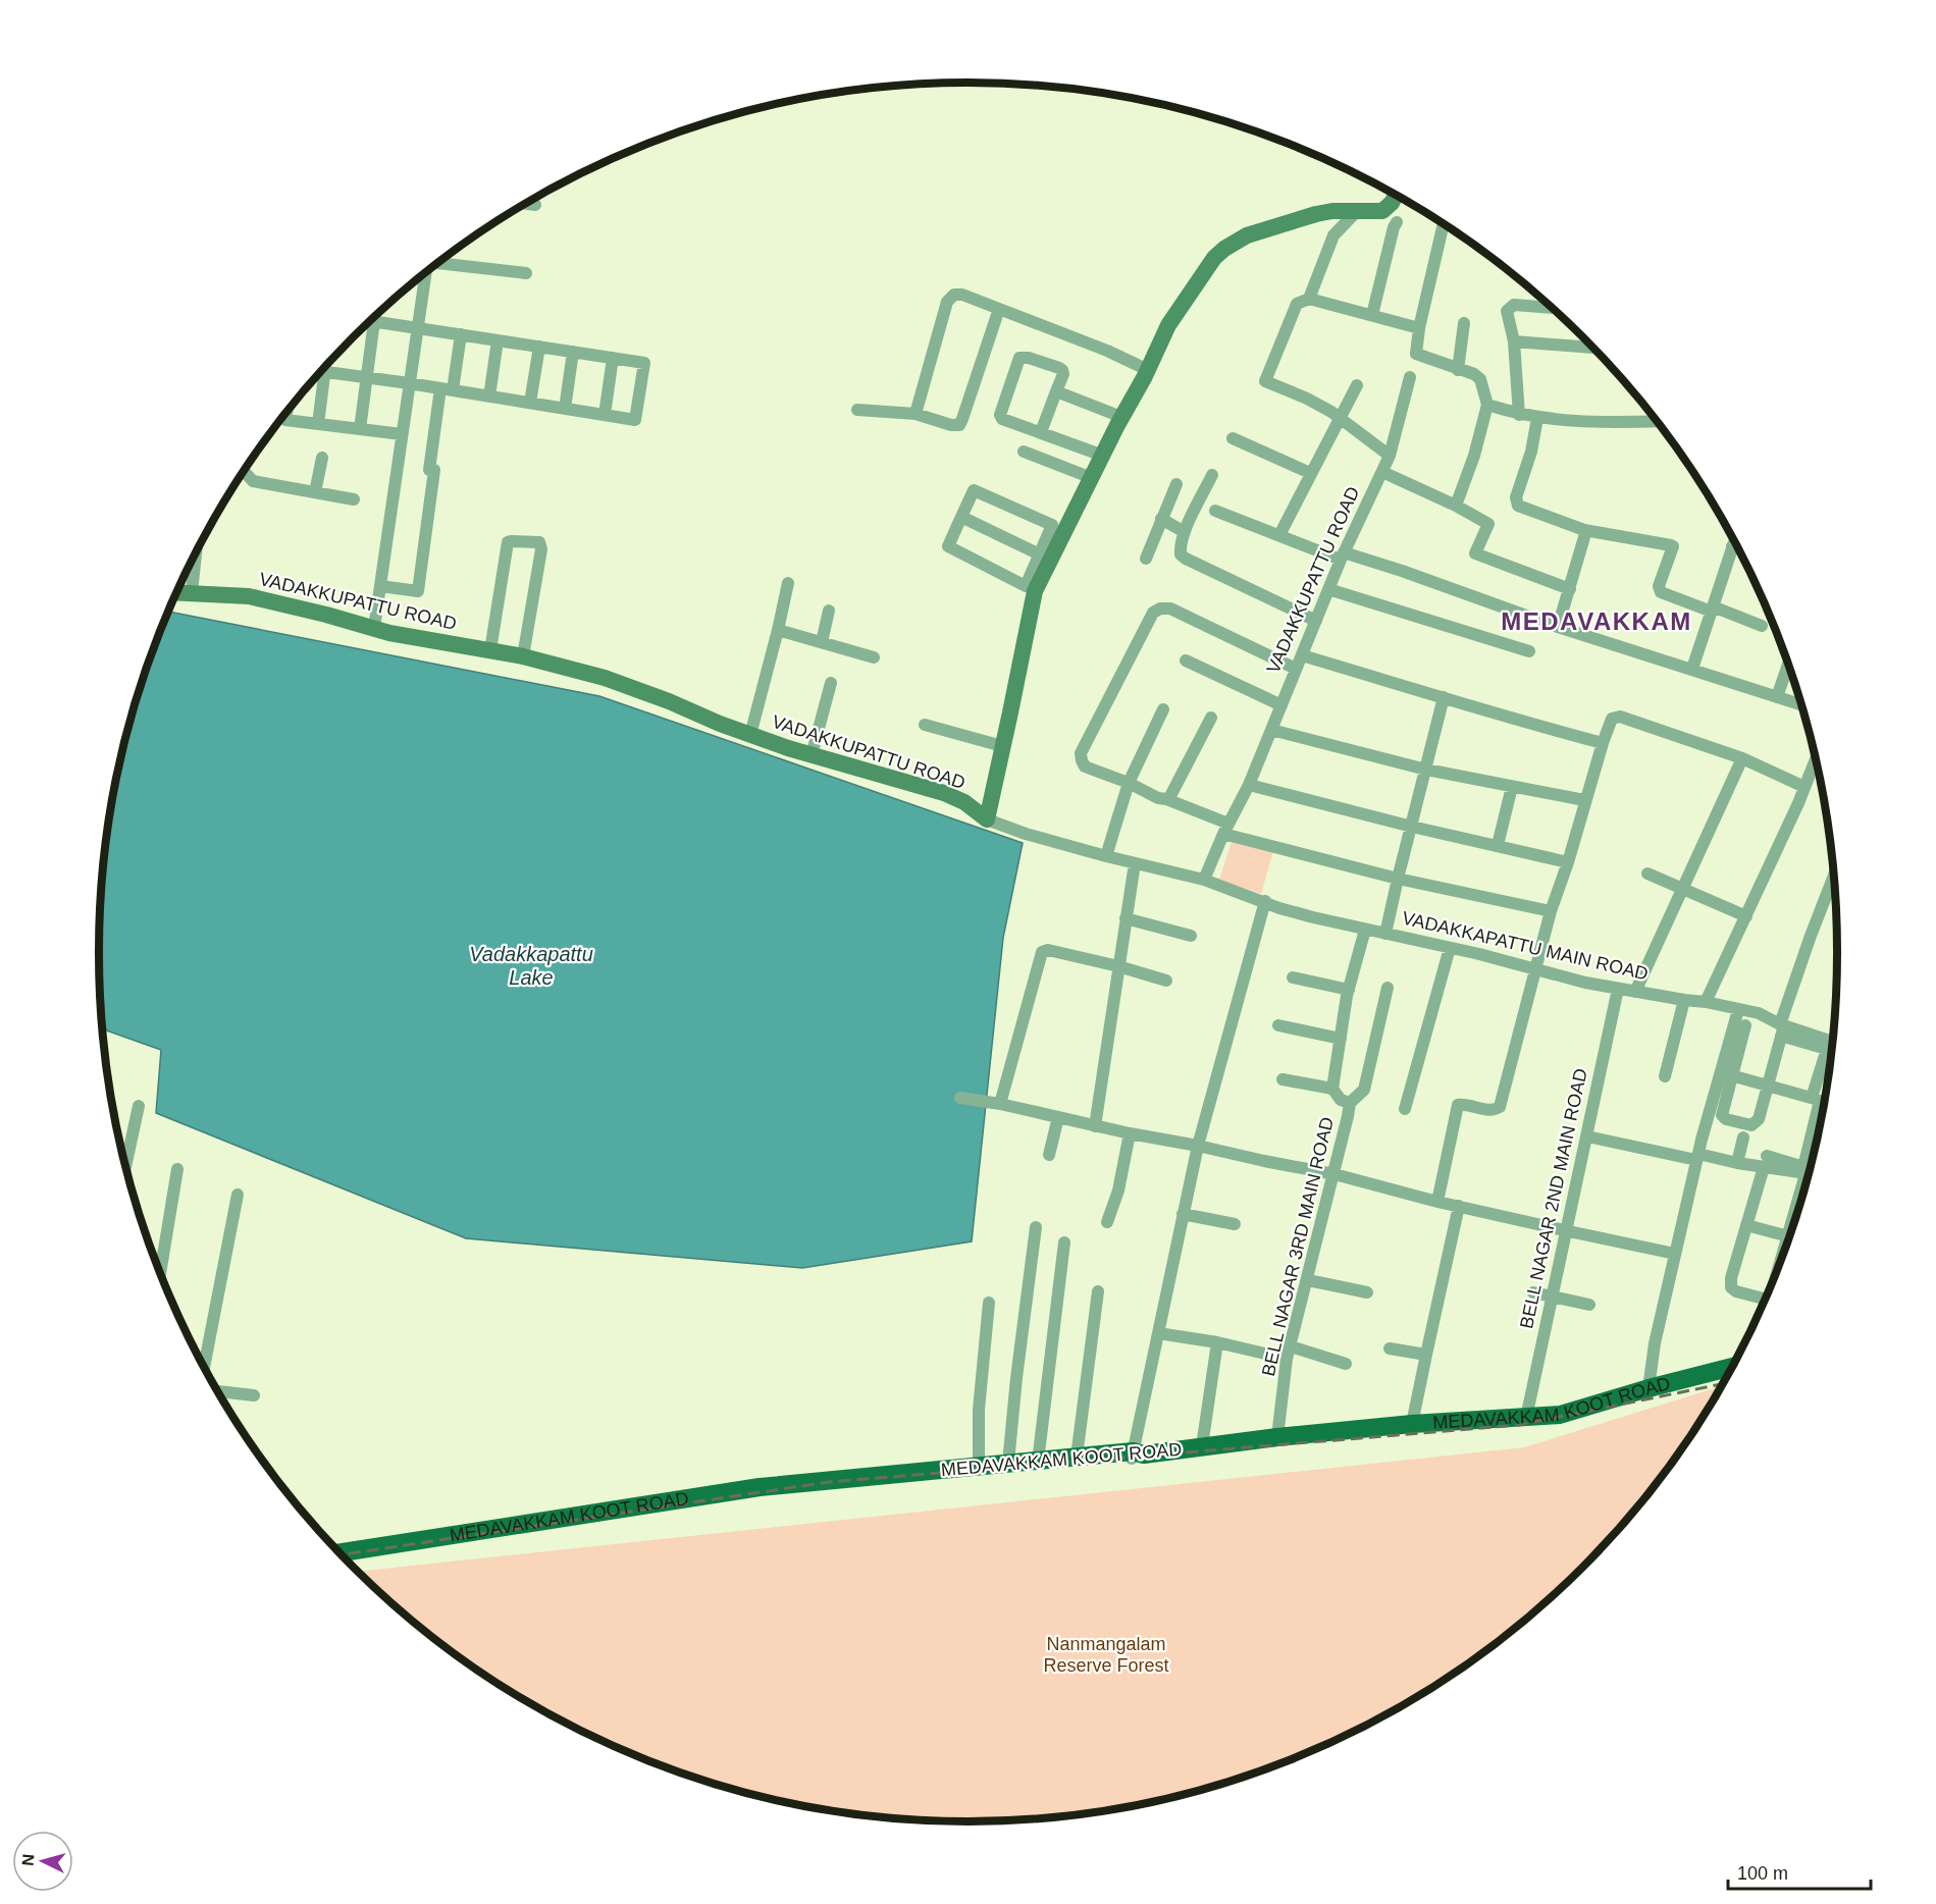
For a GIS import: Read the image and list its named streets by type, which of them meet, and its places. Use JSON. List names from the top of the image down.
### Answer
{
  "streets": {
    "main road": ["MEDAVAKKAM KOOT ROAD"],
    "street": [
      "VADAKKUPATTU ROAD",
      "VADAKKAPATTU MAIN ROAD",
      "BELL NAGAR 2ND MAIN ROAD",
      "BELL NAGAR 3RD MAIN ROAD"
    ]
  },
  "crossings": [
    ["VADAKKUPATTU ROAD", "VADAKKAPATTU MAIN ROAD"],
    ["VADAKKAPATTU MAIN ROAD", "BELL NAGAR 2ND MAIN ROAD"],
    ["BELL NAGAR 2ND MAIN ROAD", "MEDAVAKKAM KOOT ROAD"],
    ["BELL NAGAR 3RD MAIN ROAD", "MEDAVAKKAM KOOT ROAD"]
  ],
  "districts": ["MEDAVAKKAM"],
  "water": ["Vadakkapattu Lake"],
  "parks": ["Nanmangalam Reserve Forest"],
  "scale_bar": "100 m",
  "north": "left"
}
